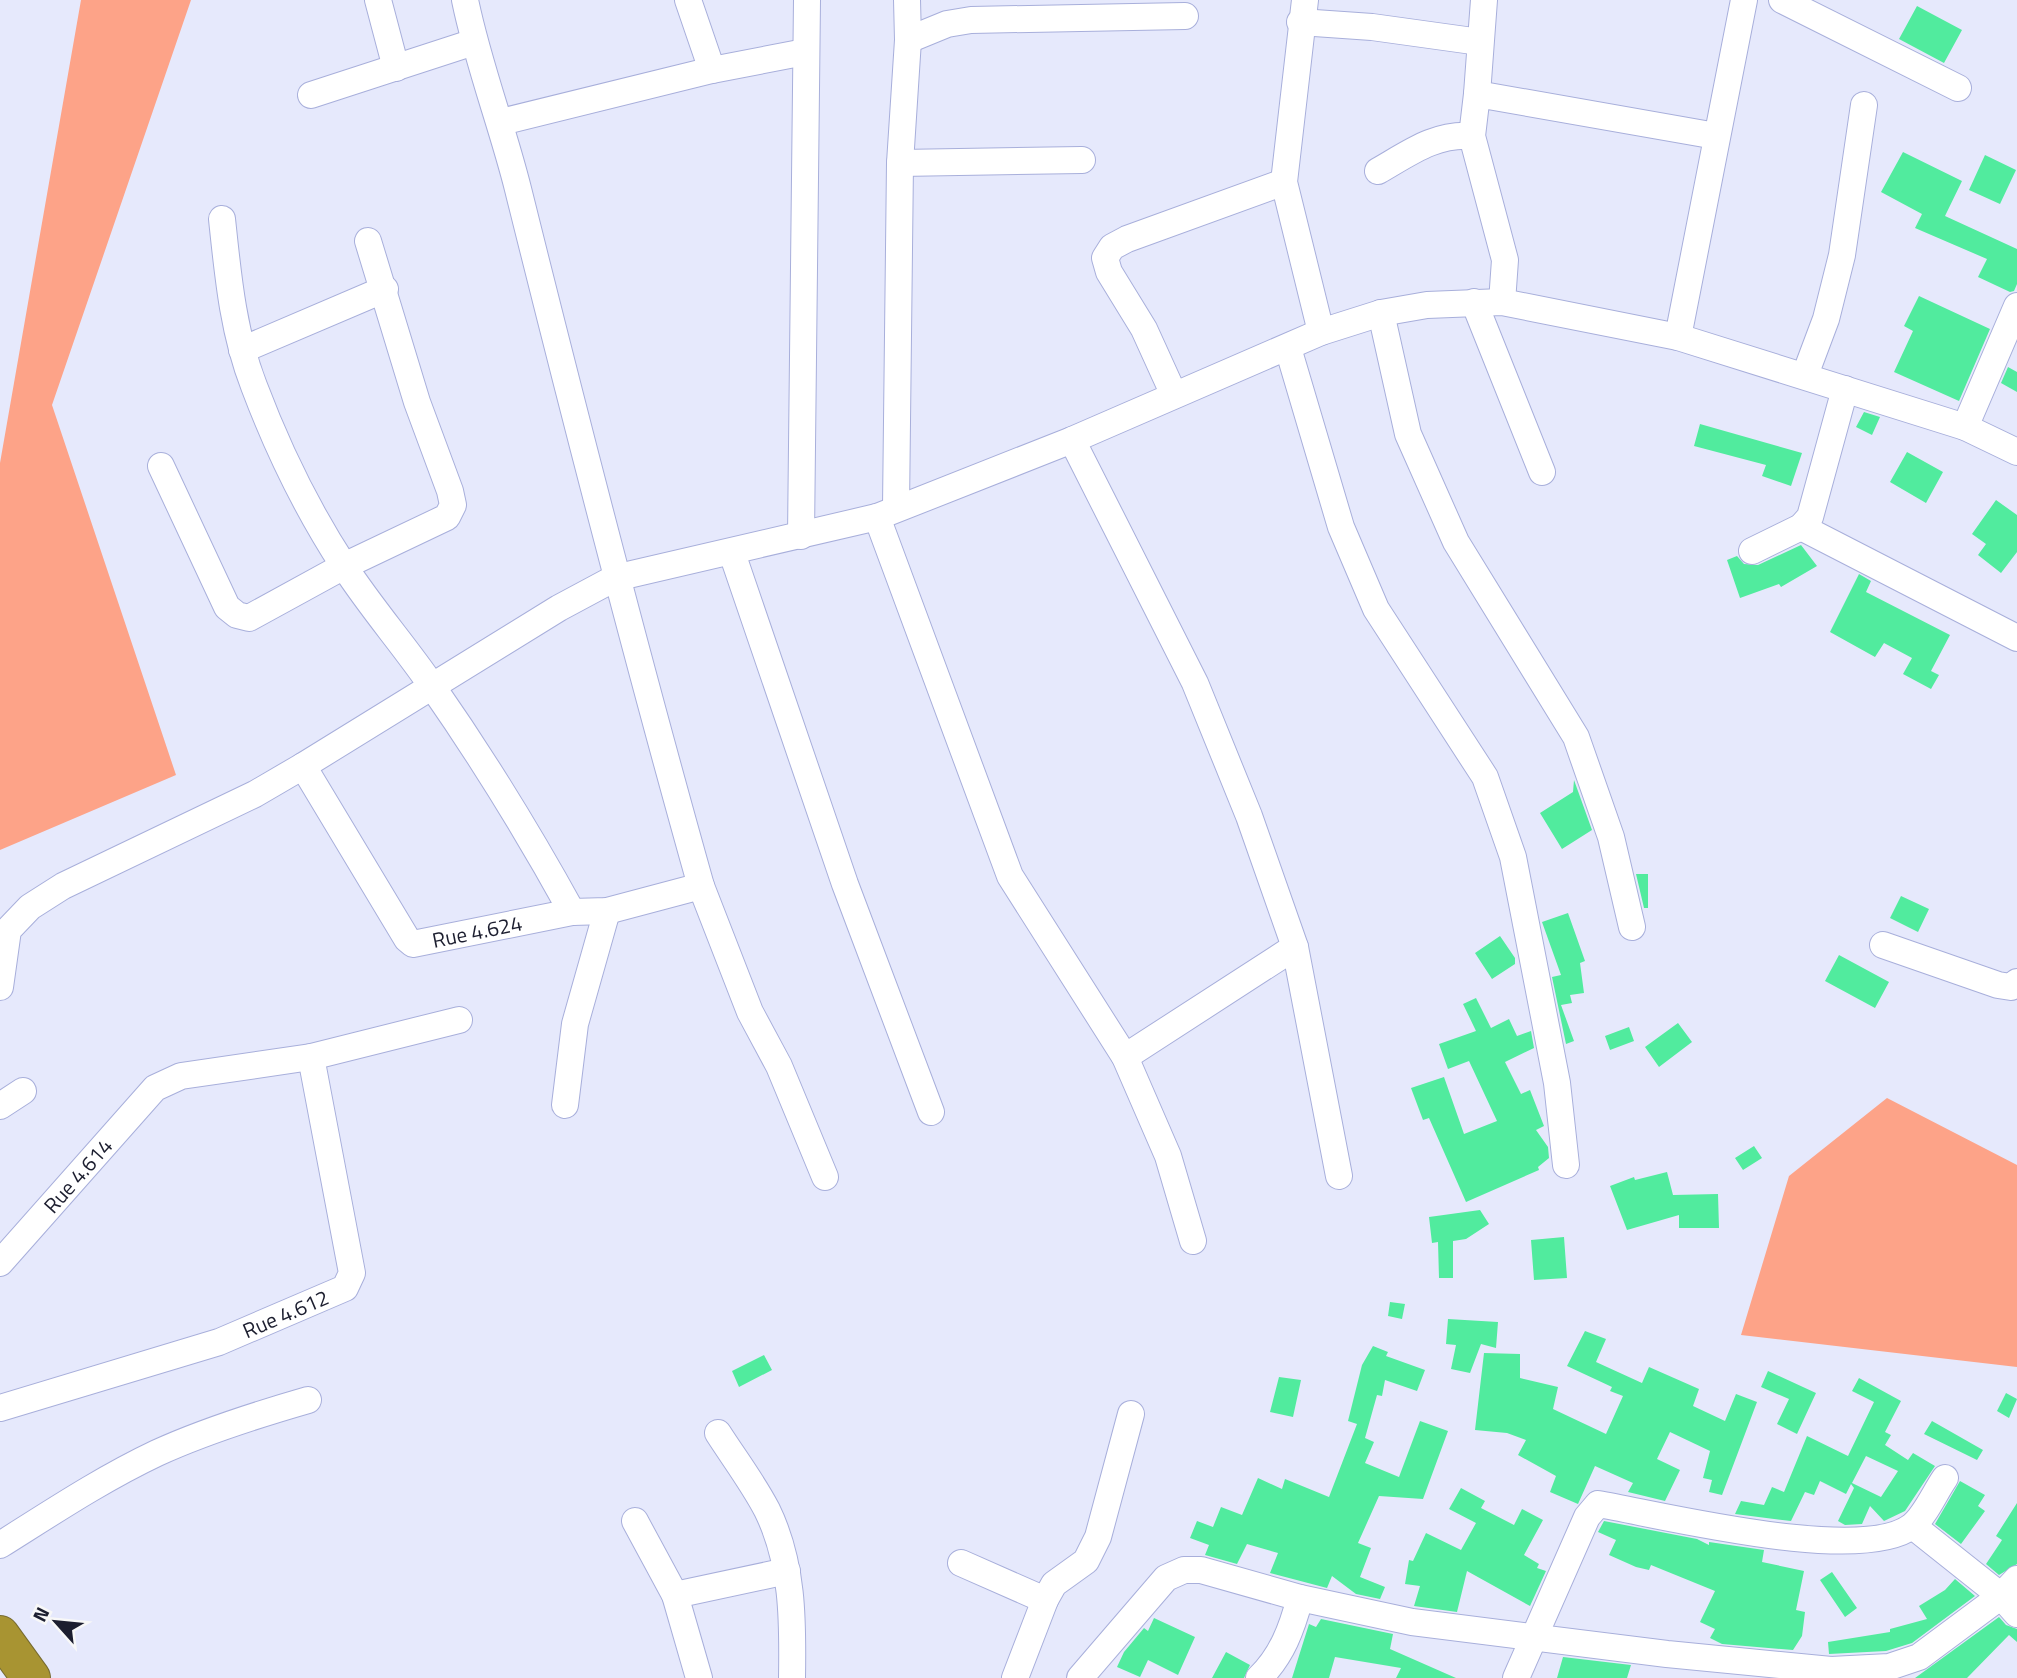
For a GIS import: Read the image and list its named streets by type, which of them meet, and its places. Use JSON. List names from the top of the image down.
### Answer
{
  "streets": {
    "street": ["Rue 4.624", "Rue 4.614", "Rue 4.612"]
  },
  "crossings": [
    ["Rue 4.614", "Rue 4.612"]
  ],
  "north": "top left"
}
